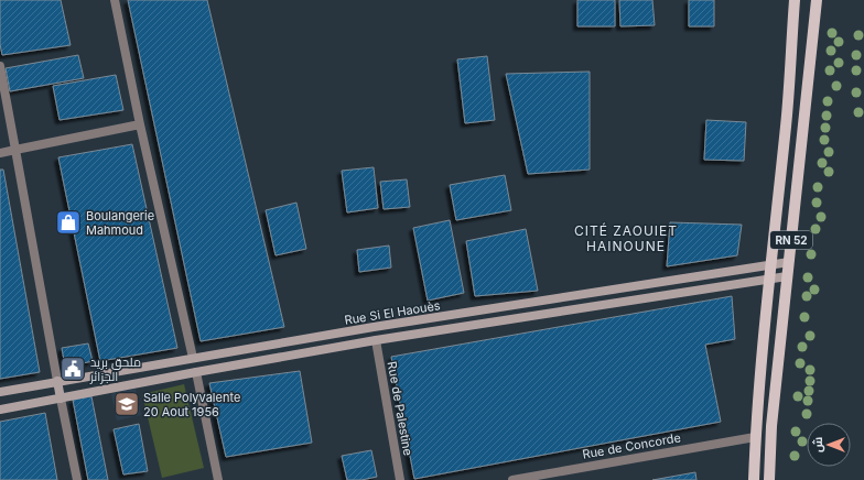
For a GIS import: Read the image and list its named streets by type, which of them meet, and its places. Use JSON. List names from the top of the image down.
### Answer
{
  "streets": {
    "main road": ["RN 52"],
    "street": ["Rue Si El Haouès", "Rue de Palestine", "Rue de Concorde"]
  },
  "crossings": [
    ["RN 52", "Rue Si El Haouès"],
    ["RN 52", "Rue de Concorde"],
    ["Rue Si El Haouès", "Rue de Palestine"]
  ],
  "districts": ["CITÉ ZAOUIET HAINOUNE"],
  "places": {
    "shop": ["Boulangerie Mahmoud"],
    "public building": ["ملحق بريد الجزائر"],
    "school or university": ["Salle Polyvalente 20 Aout 1956"]
  },
  "north": "left"
}
